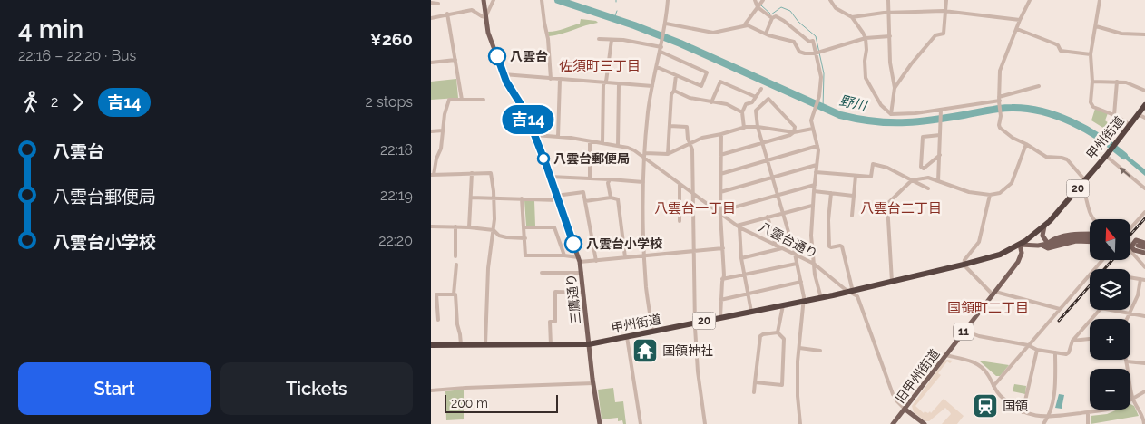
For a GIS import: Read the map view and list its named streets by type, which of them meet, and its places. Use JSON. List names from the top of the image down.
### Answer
{
  "streets": {
    "highway": ["甲州街道", "20"],
    "main road": ["三鷹通り", "11", "旧甲州街道"],
    "street": ["八雲台通り"]
  },
  "crossings": [
    ["甲州街道", "20"],
    ["甲州街道", "八雲台通り"],
    ["甲州街道", "三鷹通り"],
    ["甲州街道", "旧甲州街道"],
    ["20", "八雲台通り"],
    ["20", "旧甲州街道"],
    ["八雲台通り", "旧甲州街道"]
  ],
  "districts": [
    "佐須町三丁目",
    "八雲台一丁目",
    "八雲台二丁目",
    "国領町二丁目"
  ],
  "water": ["野川"],
  "places": {
    "other": ["八雲台", "八雲台郵便局", "八雲台小学校"],
    "temple": ["国領神社"],
    "station": ["国領"]
  },
  "lines": ["bus line 吉14"],
  "scale_bar": "200 m",
  "north": "top",
  "page": {
    "heading": ["4 min", "22:16 – 22:20 · Bus", "¥260"],
    "on_map": "吉14",
    "legs": ["2", "吉14", "2 stops"],
    "list": [
      {
        "name": "八雲台",
        "value": "22:18"
      },
      {
        "name": "八雲台郵便局",
        "value": "22:19"
      },
      {
        "name": "八雲台小学校",
        "value": "22:20"
      }
    ],
    "map_buttons": ["+", "−"],
    "buttons": ["Start", "Tickets"],
    "scale": "200 m"
  }
}
